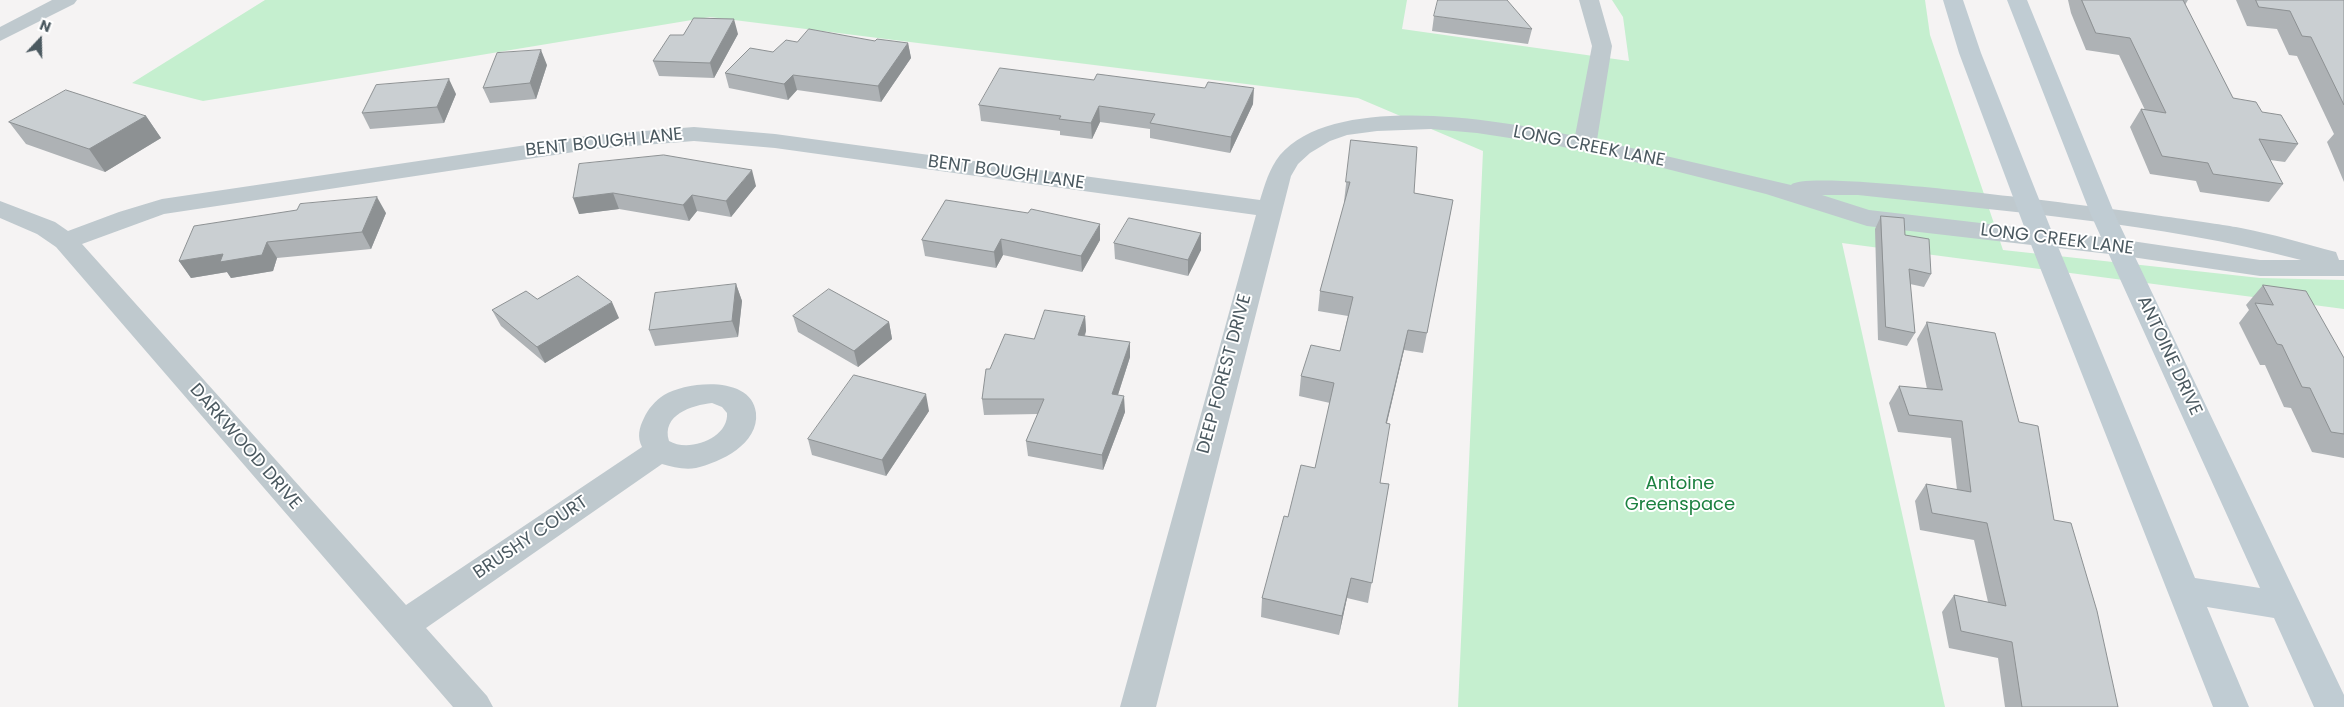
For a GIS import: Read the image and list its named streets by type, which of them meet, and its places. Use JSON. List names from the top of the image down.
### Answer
{
  "streets": {
    "main road": ["ANTOINE DRIVE"],
    "street": [
      "BENT BOUGH LANE",
      "LONG CREEK LANE",
      "DEEP FOREST DRIVE",
      "DARKWOOD DRIVE",
      "BRUSHY COURT"
    ]
  },
  "crossings": [
    ["BENT BOUGH LANE", "DEEP FOREST DRIVE"],
    ["BENT BOUGH LANE", "DARKWOOD DRIVE"],
    ["LONG CREEK LANE", "ANTOINE DRIVE"],
    ["LONG CREEK LANE", "DEEP FOREST DRIVE"],
    ["DARKWOOD DRIVE", "BRUSHY COURT"]
  ],
  "parks": ["Antoine Greenspace"],
  "north": "top"
}
